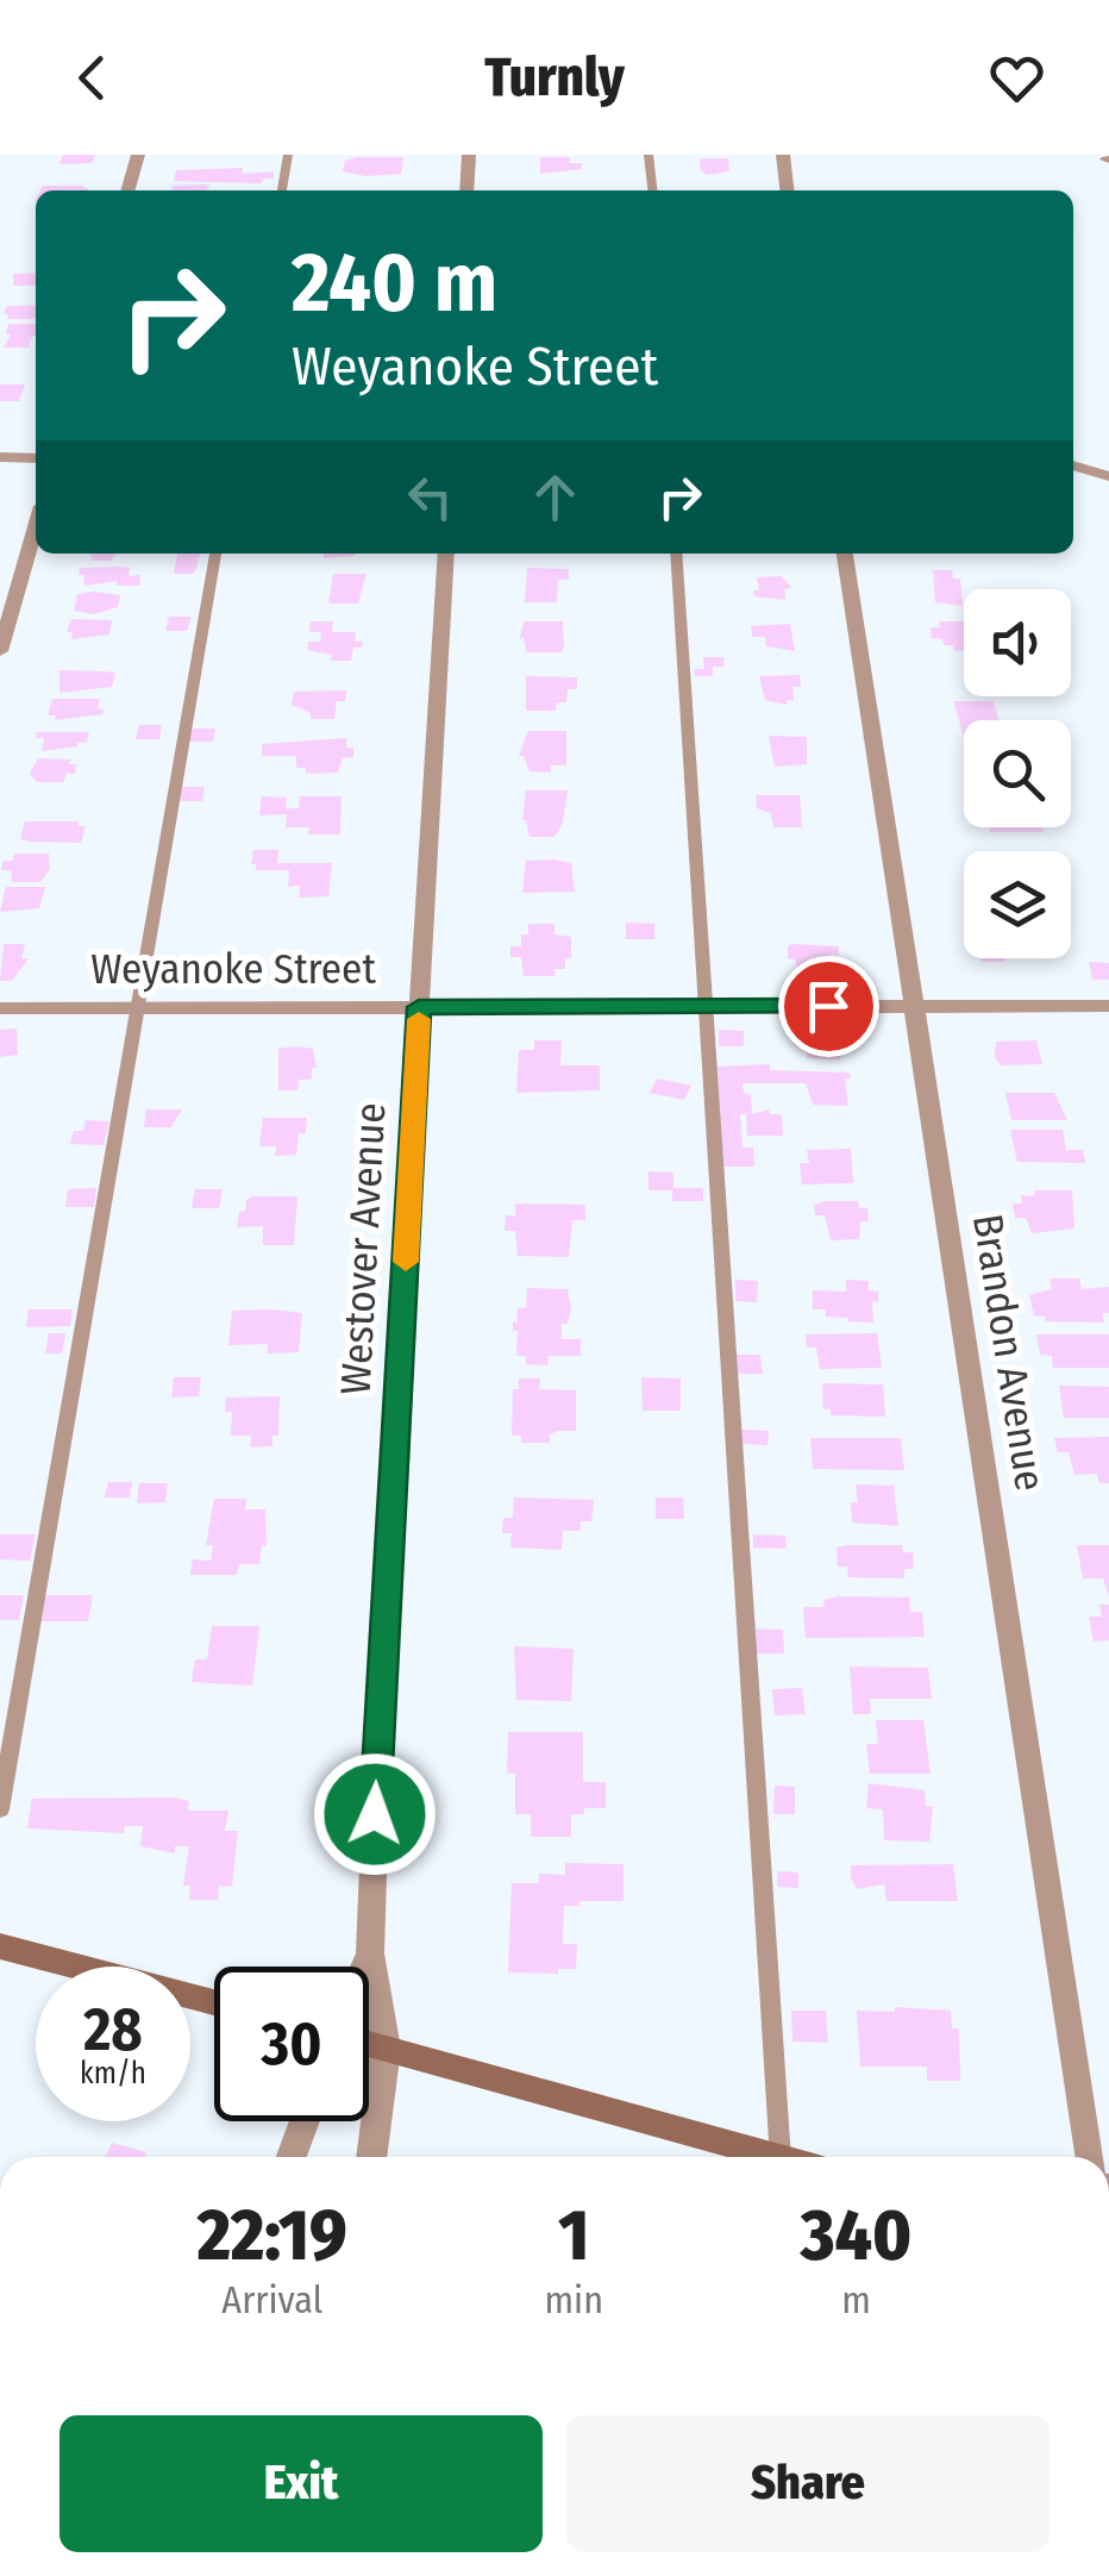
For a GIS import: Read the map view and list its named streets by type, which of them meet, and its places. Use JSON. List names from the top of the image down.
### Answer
{
  "streets": {
    "street": ["Weyanoke Street", "Westover Avenue", "Brandon Avenue"]
  },
  "crossings": [
    ["Weyanoke Street", "Westover Avenue"],
    ["Weyanoke Street", "Brandon Avenue"]
  ],
  "page": {
    "header": "Turnly",
    "turn": ["240 m", "Weyanoke Street"],
    "speed": "28 km/h",
    "limit": "30",
    "eta": [
      "22:19",
      "Arrival",
      "1",
      "min",
      "340",
      "m"
    ],
    "buttons": ["Exit", "Share"]
  }
}
